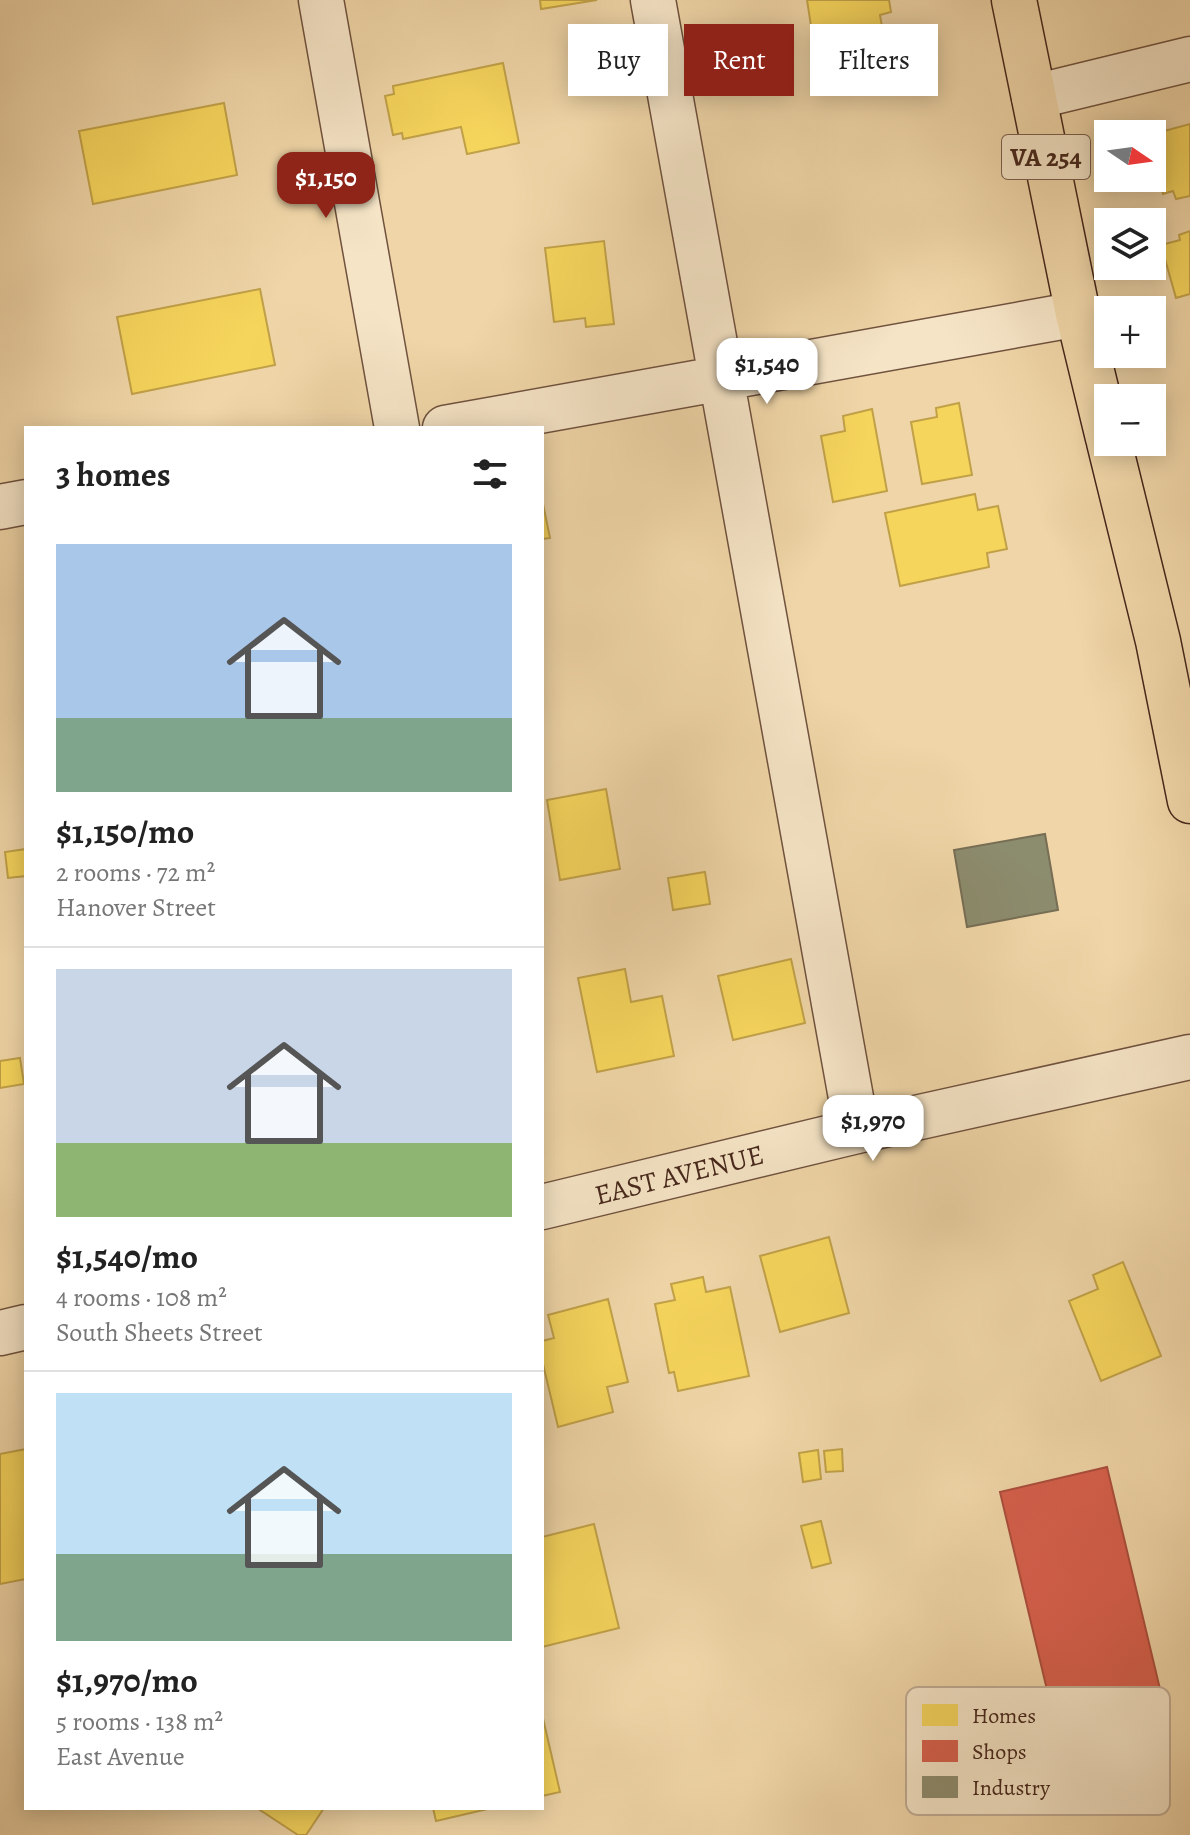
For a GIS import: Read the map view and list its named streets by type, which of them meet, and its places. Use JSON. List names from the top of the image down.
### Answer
{
  "streets": {
    "main road": ["VA 254"],
    "street": ["EAST AVENUE"]
  },
  "legend": ["Homes", "Shops", "Industry"],
  "north": "right",
  "page": {
    "chip": ["Buy", "Rent", "Filters"],
    "map_buttons": ["+", "−"],
    "price": ["$1,150", "$1,540", "$1,970"],
    "heading": "3 homes",
    "list": [
      {
        "name": "$1,150/mo",
        "note": "2 rooms · 72 m² · Hanover Street"
      },
      {
        "name": "$1,540/mo",
        "note": "4 rooms · 108 m² · South Sheets Street"
      },
      {
        "name": "$1,970/mo",
        "note": "5 rooms · 138 m² · East Avenue"
      }
    ]
  }
}
